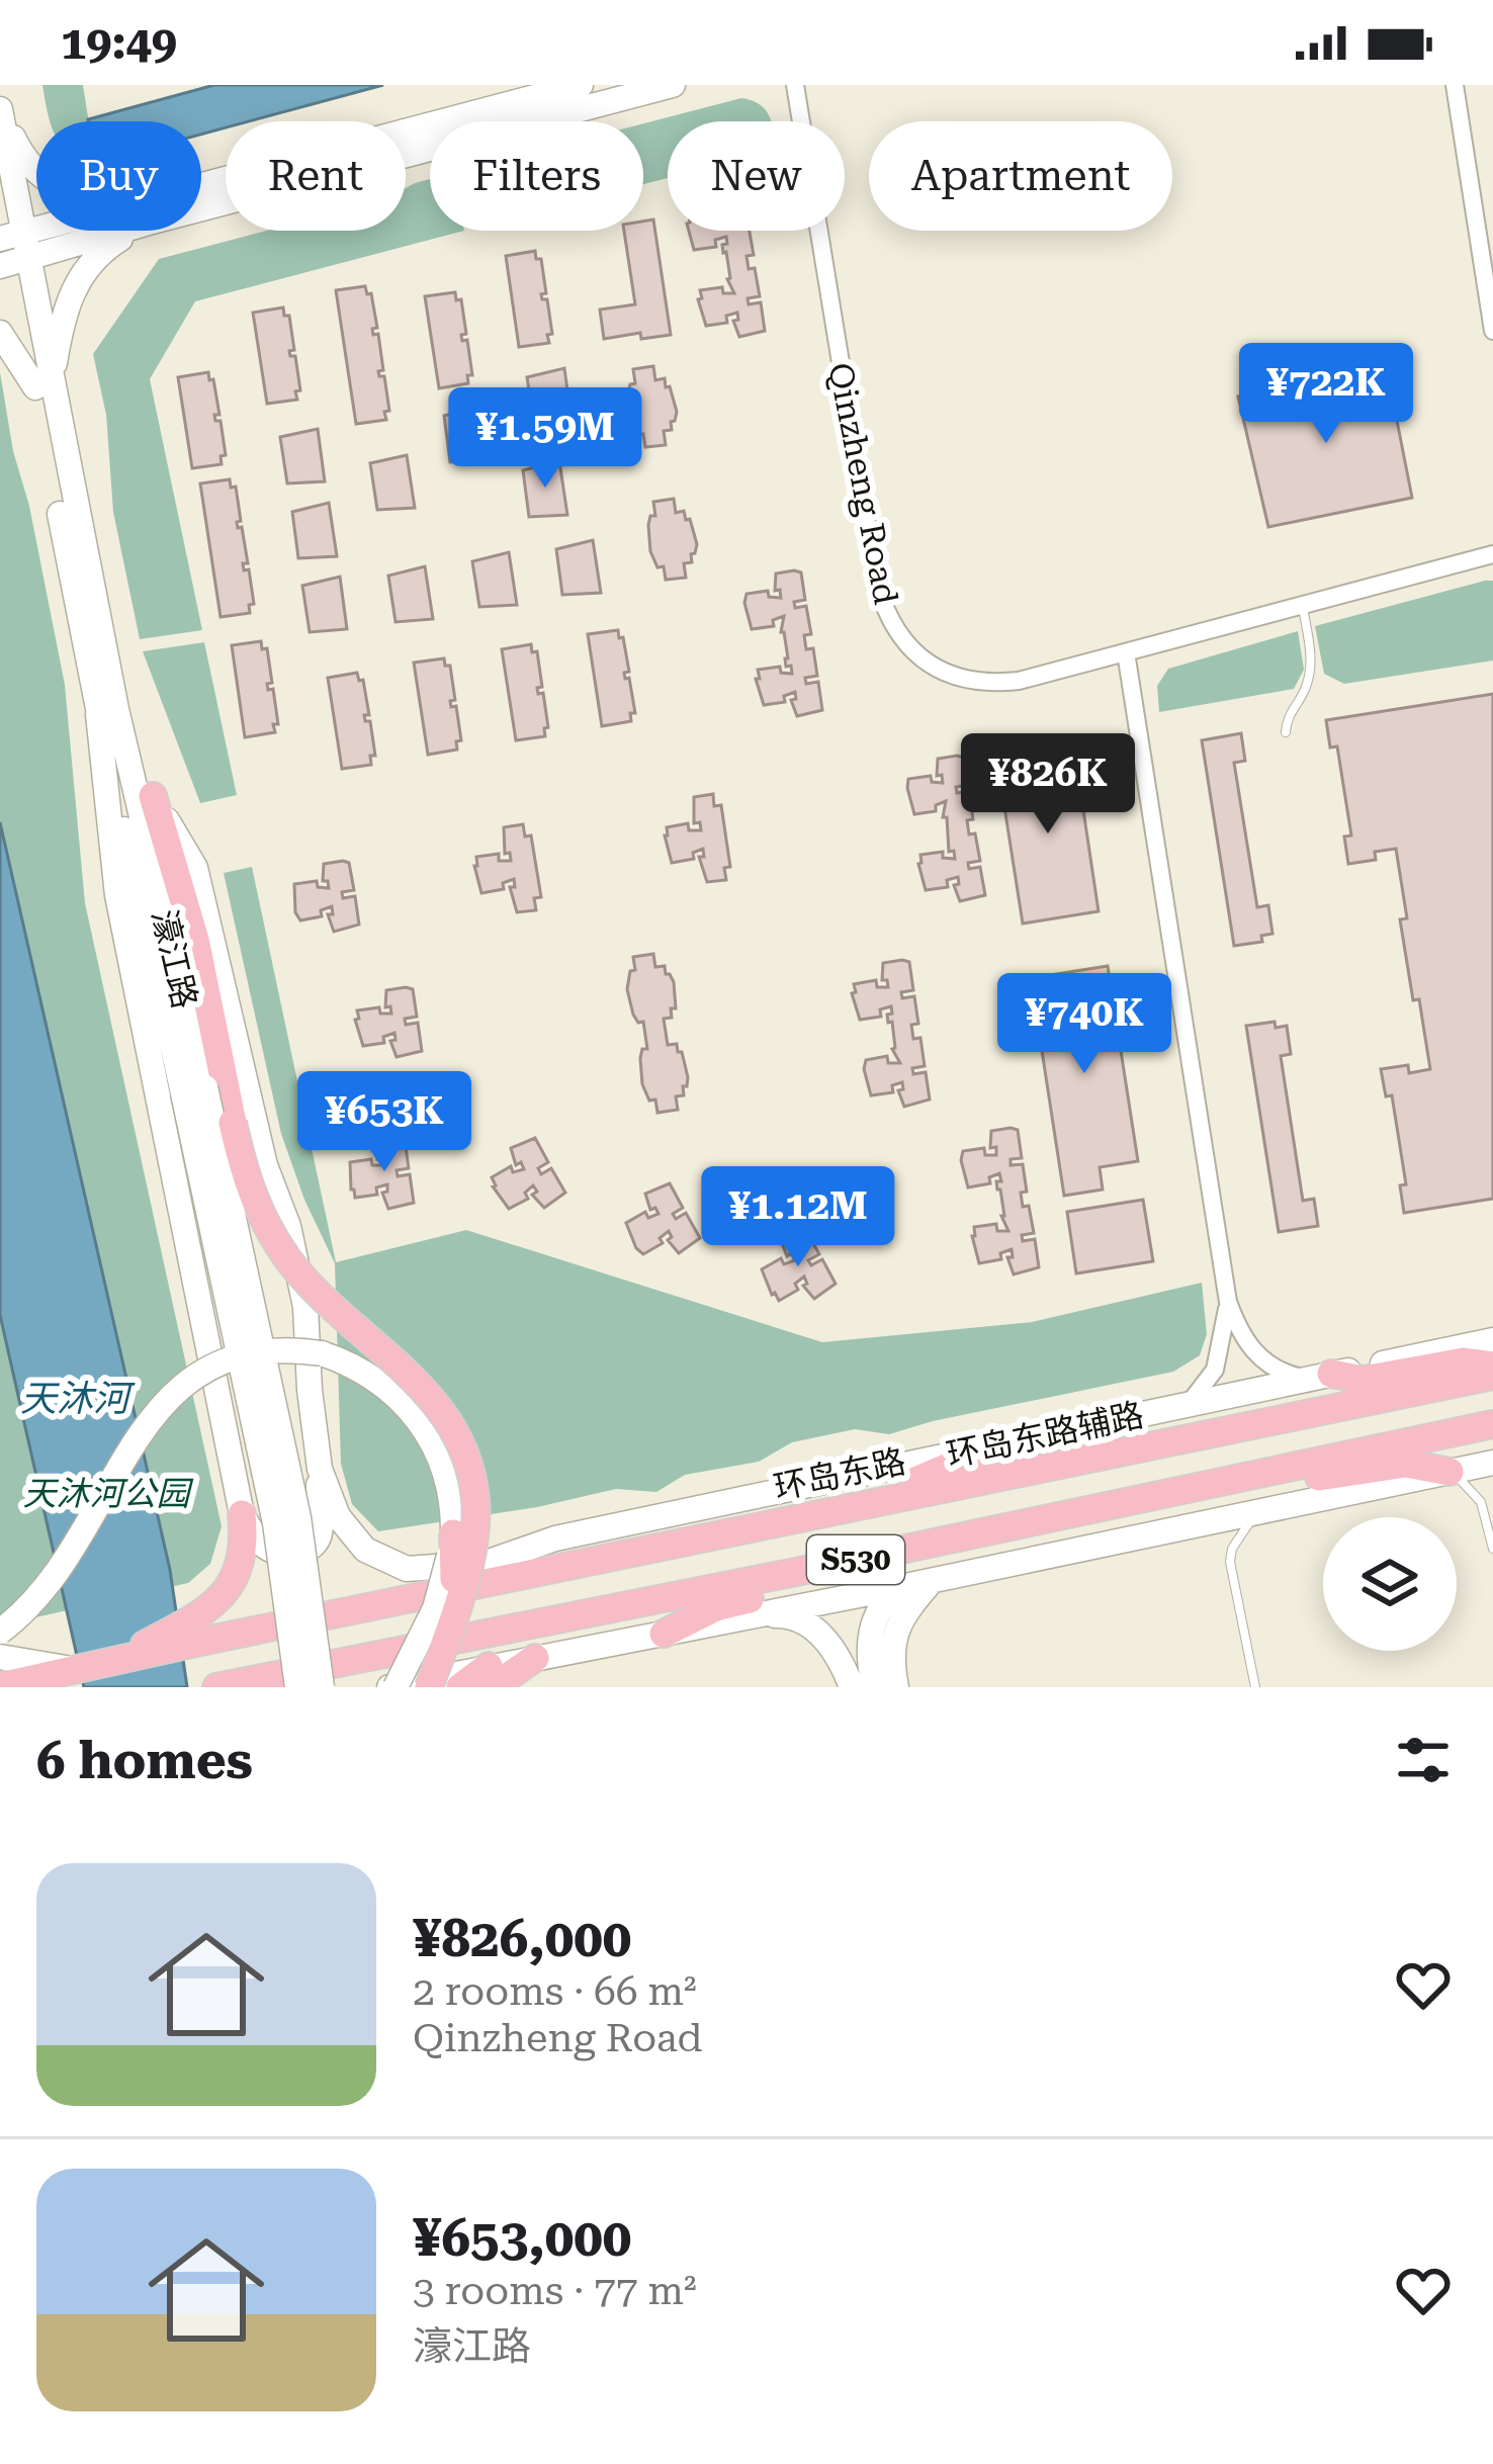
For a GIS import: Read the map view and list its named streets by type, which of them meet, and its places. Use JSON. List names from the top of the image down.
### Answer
{
  "streets": {
    "main road": [
      "濠江路",
      "环岛东路辅路",
      "环岛东路",
      "S530"
    ],
    "street": ["Qinzheng Road"]
  },
  "crossings": [
    ["环岛东路辅路", "环岛东路"],
    ["环岛东路", "S530"]
  ],
  "water": ["天沐河"],
  "parks": ["天沐河公园"],
  "page": {
    "status": "19:49",
    "chip": [
      "Buy",
      "Rent",
      "Filters",
      "New",
      "Apartment"
    ],
    "price": [
      "¥722K",
      "¥1.59M",
      "¥826K",
      "¥740K",
      "¥653K",
      "¥1.12M"
    ],
    "heading": "6 homes",
    "list": [
      {
        "name": "¥826,000",
        "note": "2 rooms · 66 m² · Qinzheng Road"
      },
      {
        "name": "¥653,000",
        "note": "3 rooms · 77 m² · 濠江路"
      }
    ]
  }
}
